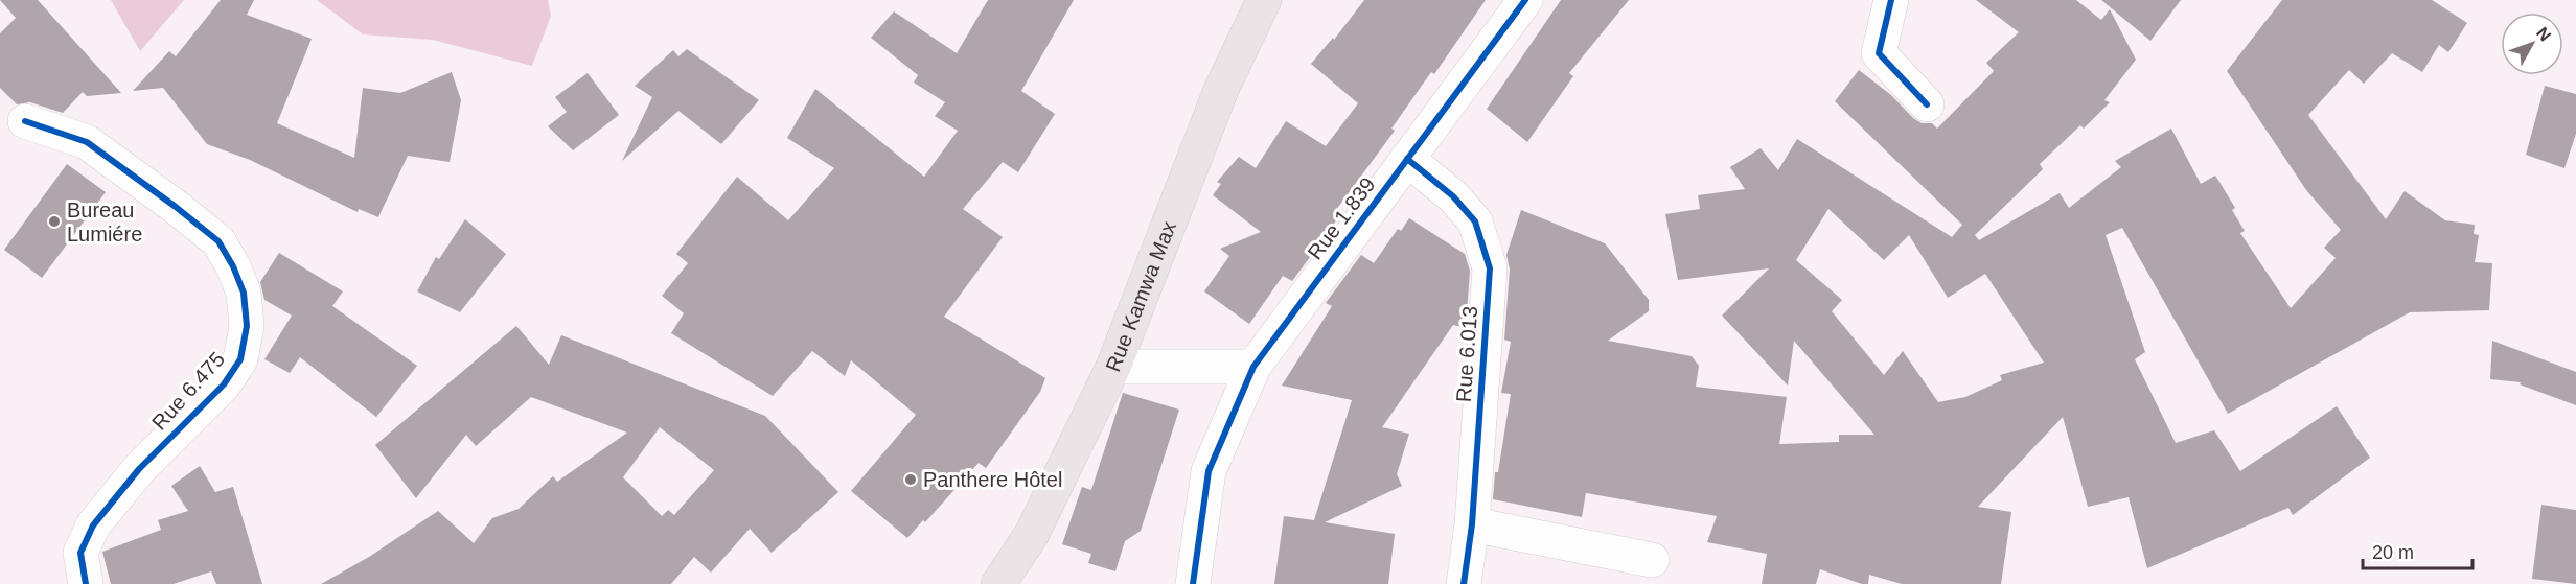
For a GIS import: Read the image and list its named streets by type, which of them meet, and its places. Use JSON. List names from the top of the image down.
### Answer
{
  "streets": {
    "main road": ["Rue Kamwa Max"],
    "street": ["Rue 1.839", "Rue 6.013", "Rue 6.475"]
  },
  "crossings": [
    ["Rue 1.839", "Rue 6.013"]
  ],
  "places": ["Bureau Lumiére", "Panthere Hôtel"],
  "scale_bar": "20 m",
  "north": "top right"
}
